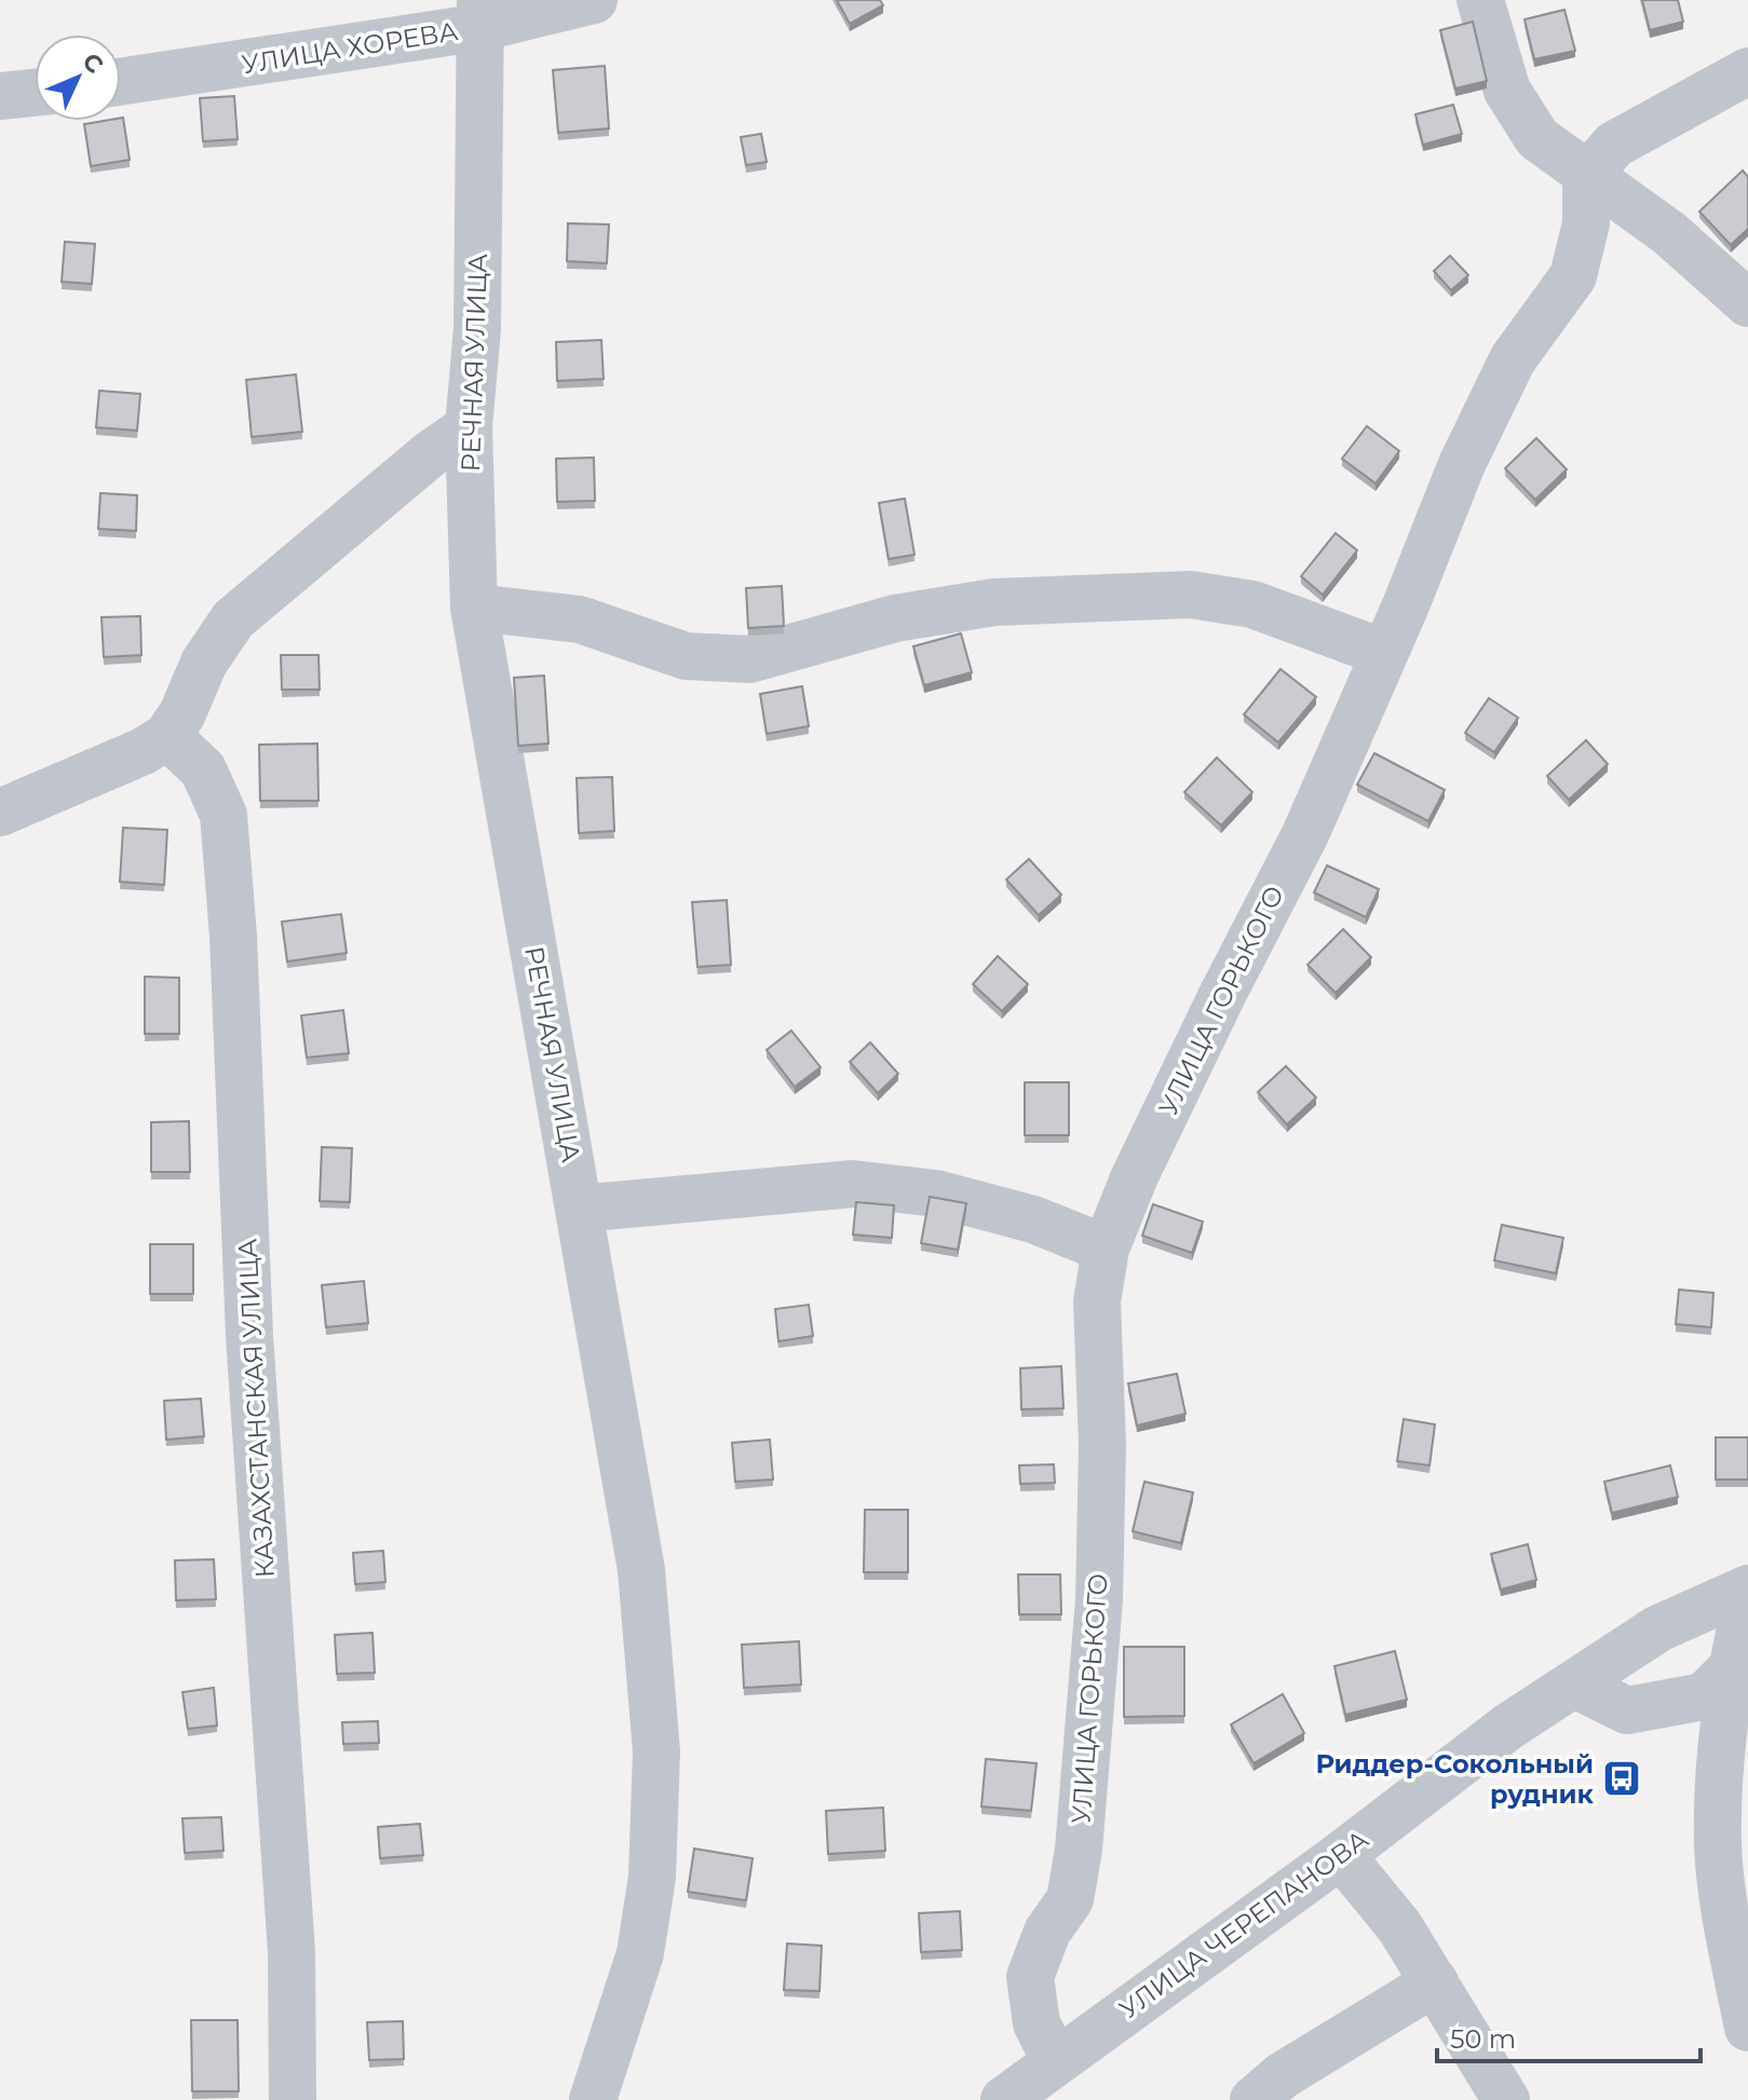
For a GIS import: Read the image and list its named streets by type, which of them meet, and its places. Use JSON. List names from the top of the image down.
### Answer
{
  "streets": {
    "street": [
      "УЛИЦА ХОРЕВА",
      "РЕЧНАЯ УЛИЦА",
      "УЛИЦА ГОРЬКОГО",
      "КАЗАХСТАНСКАЯ УЛИЦА",
      "УЛИЦА ЧЕРЕПАНОВА"
    ]
  },
  "crossings": [
    ["УЛИЦА ХОРЕВА", "РЕЧНАЯ УЛИЦА"],
    ["УЛИЦА ГОРЬКОГО", "УЛИЦА ЧЕРЕПАНОВА"]
  ],
  "places": {
    "bus stop": ["Риддер-Сокольный рудник"]
  },
  "scale_bar": "50 m",
  "north": "top right"
}
